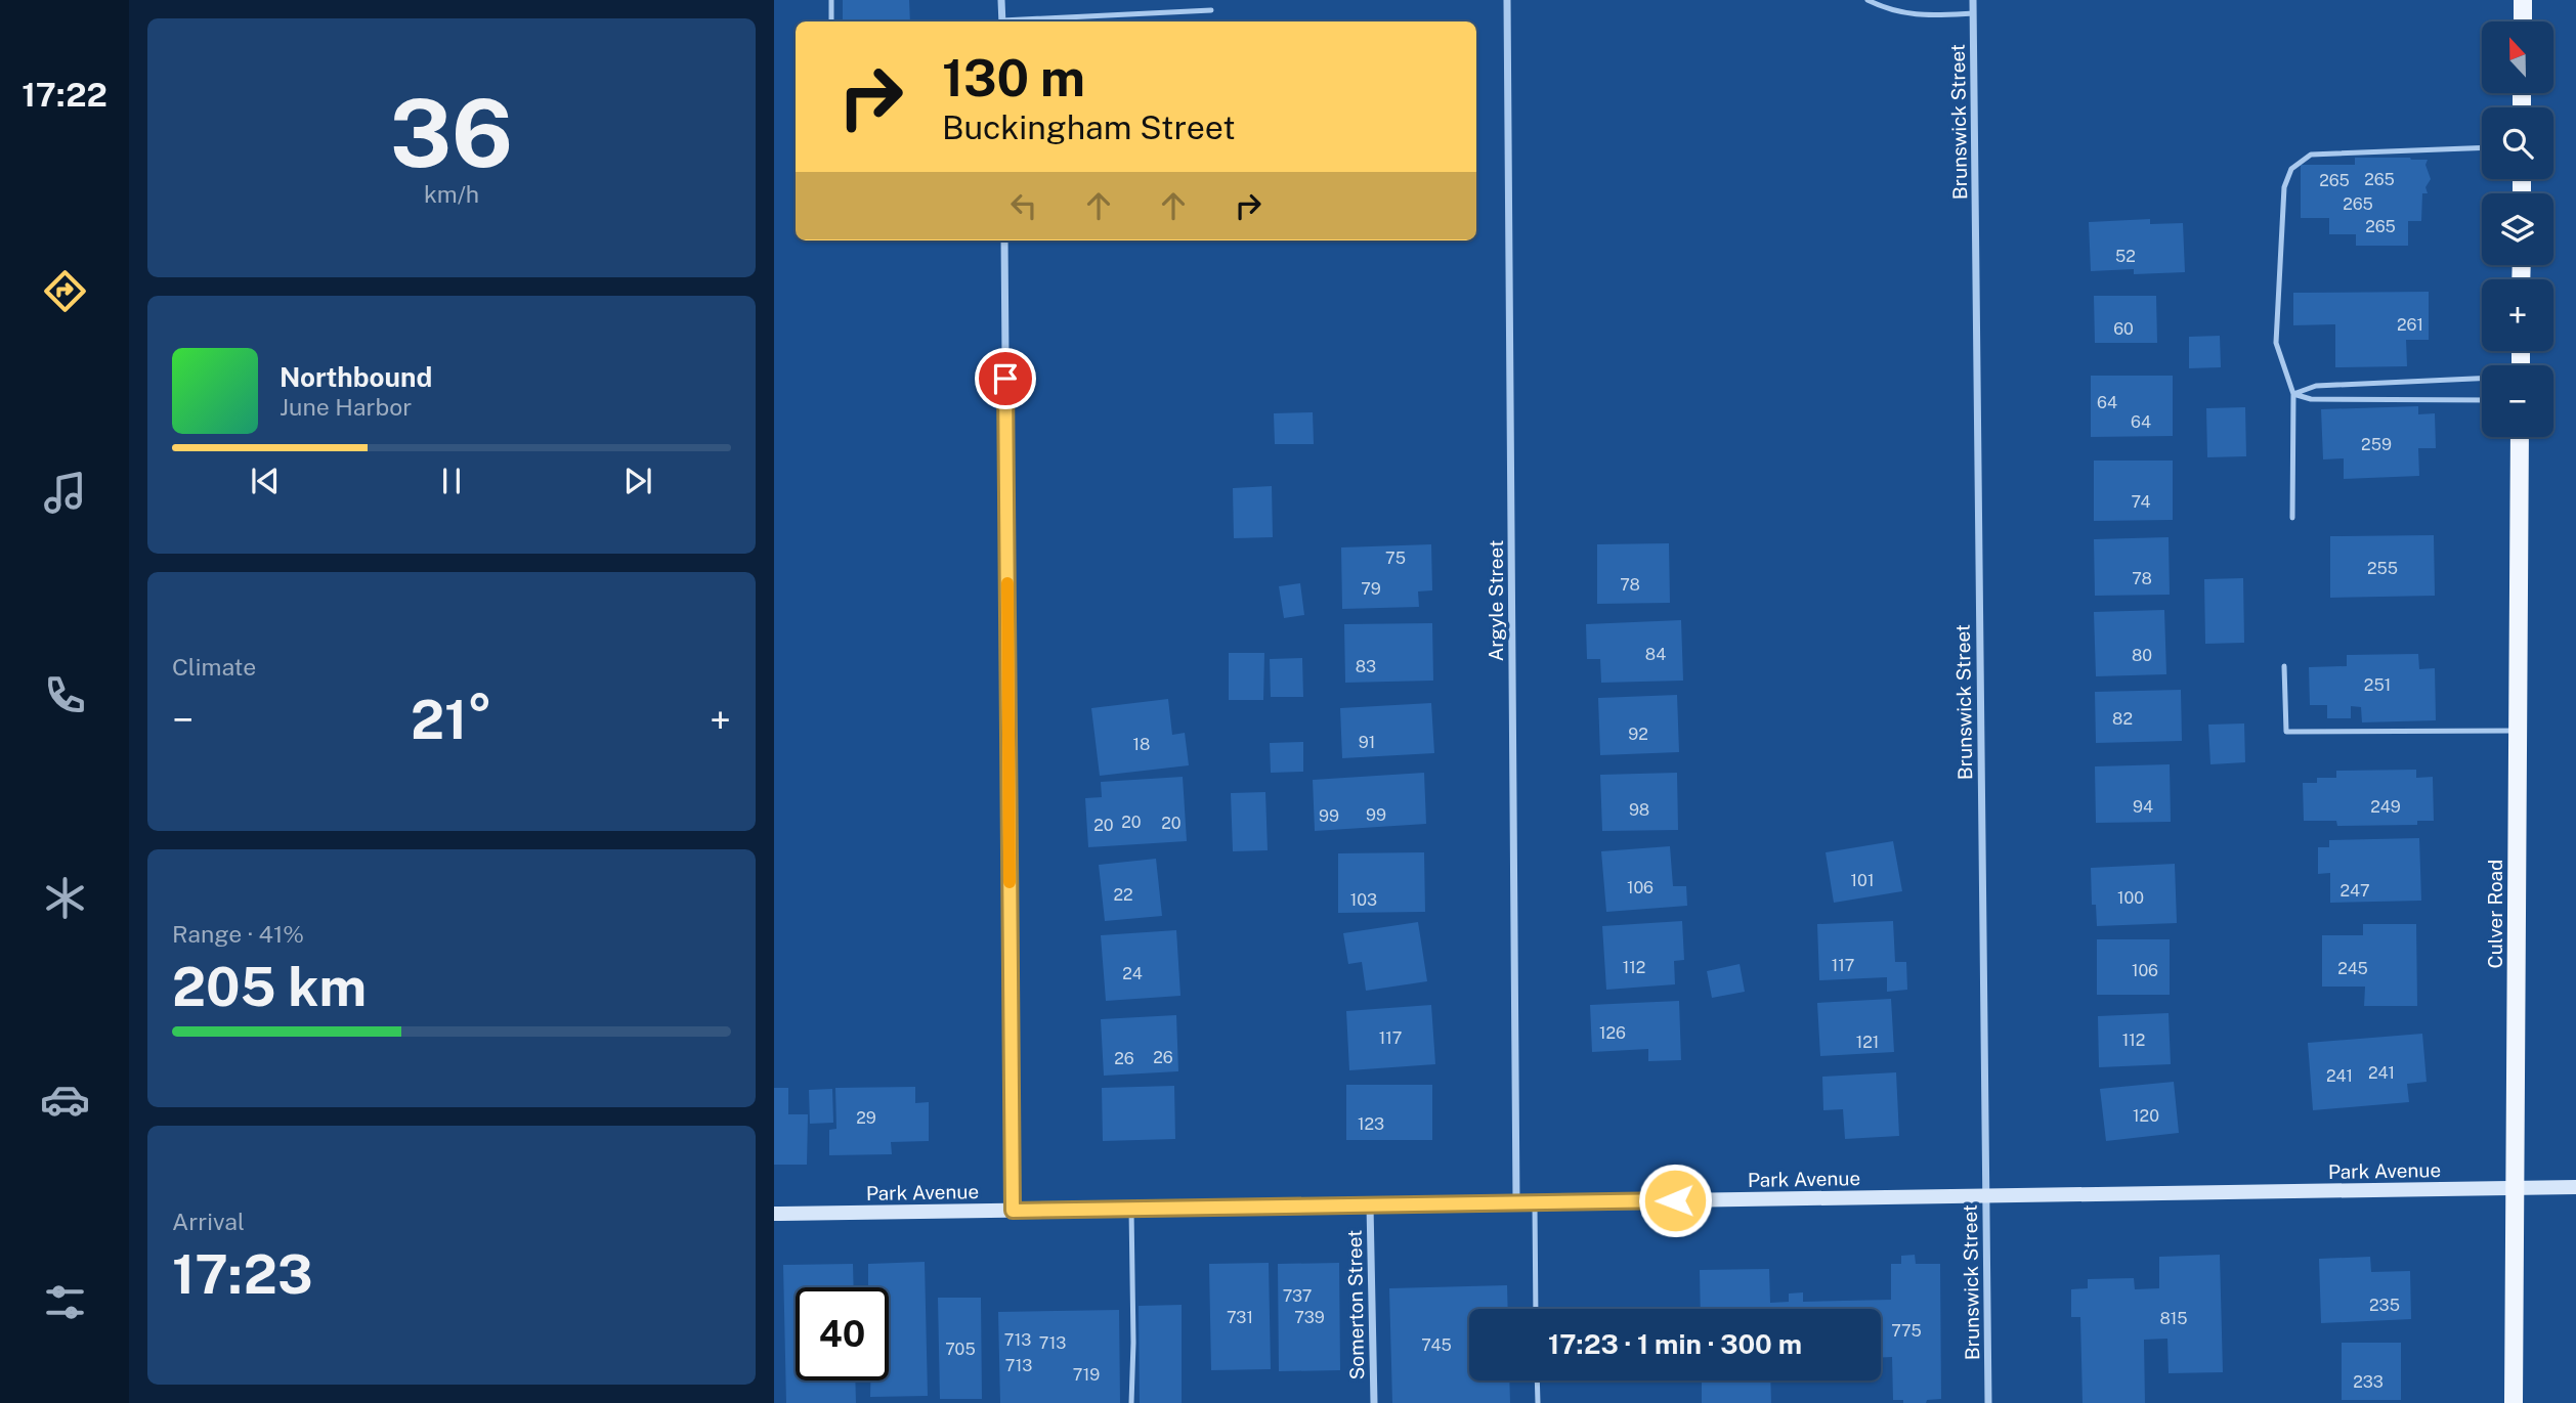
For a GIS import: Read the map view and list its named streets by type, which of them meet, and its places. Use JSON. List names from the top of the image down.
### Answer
{
  "streets": {
    "main road": ["Culver Road"],
    "street": [
      "Brunswick Street",
      "Argyle Street",
      "Park Avenue",
      "Somerton Street"
    ]
  },
  "crossings": [
    ["Brunswick Street", "Park Avenue"],
    ["Argyle Street", "Park Avenue"],
    ["Culver Road", "Park Avenue"],
    ["Park Avenue", "Somerton Street"]
  ],
  "house_numbers": [
    "265",
    "265",
    "265",
    "265",
    "52",
    "261",
    "60",
    "64",
    "64",
    "259",
    "74",
    "75",
    "255",
    "78",
    "78",
    "79",
    "84",
    "80",
    "83",
    "251",
    "82",
    "92",
    "91",
    "18",
    "94",
    "249",
    "98",
    "99",
    "99",
    "20",
    "20",
    "20",
    "101",
    "106",
    "247",
    "22",
    "100",
    "103",
    "117",
    "112",
    "245",
    "106",
    "24",
    "126",
    "117",
    "112",
    "121",
    "26",
    "26",
    "241",
    "241",
    "120",
    "29",
    "123",
    "737",
    "235",
    "731",
    "739",
    "815",
    "775",
    "713",
    "713",
    "745",
    "705",
    "713",
    "719",
    "233"
  ],
  "north": "top",
  "page": {
    "tabs": "17:22",
    "tile": [
      ["36", "km/h"],
      "Climate",
      ["Range · 41%", "205 km"],
      ["Arrival", "17:23"]
    ],
    "map_buttons": ["+", "−"],
    "turn": ["130 m", "Buckingham Street"],
    "song": ["Northbound", "June Harbor"],
    "heat": ["−", "21°", "+"],
    "limit": "40",
    "trip": "17:23 · 1 min · 300 m"
  }
}
